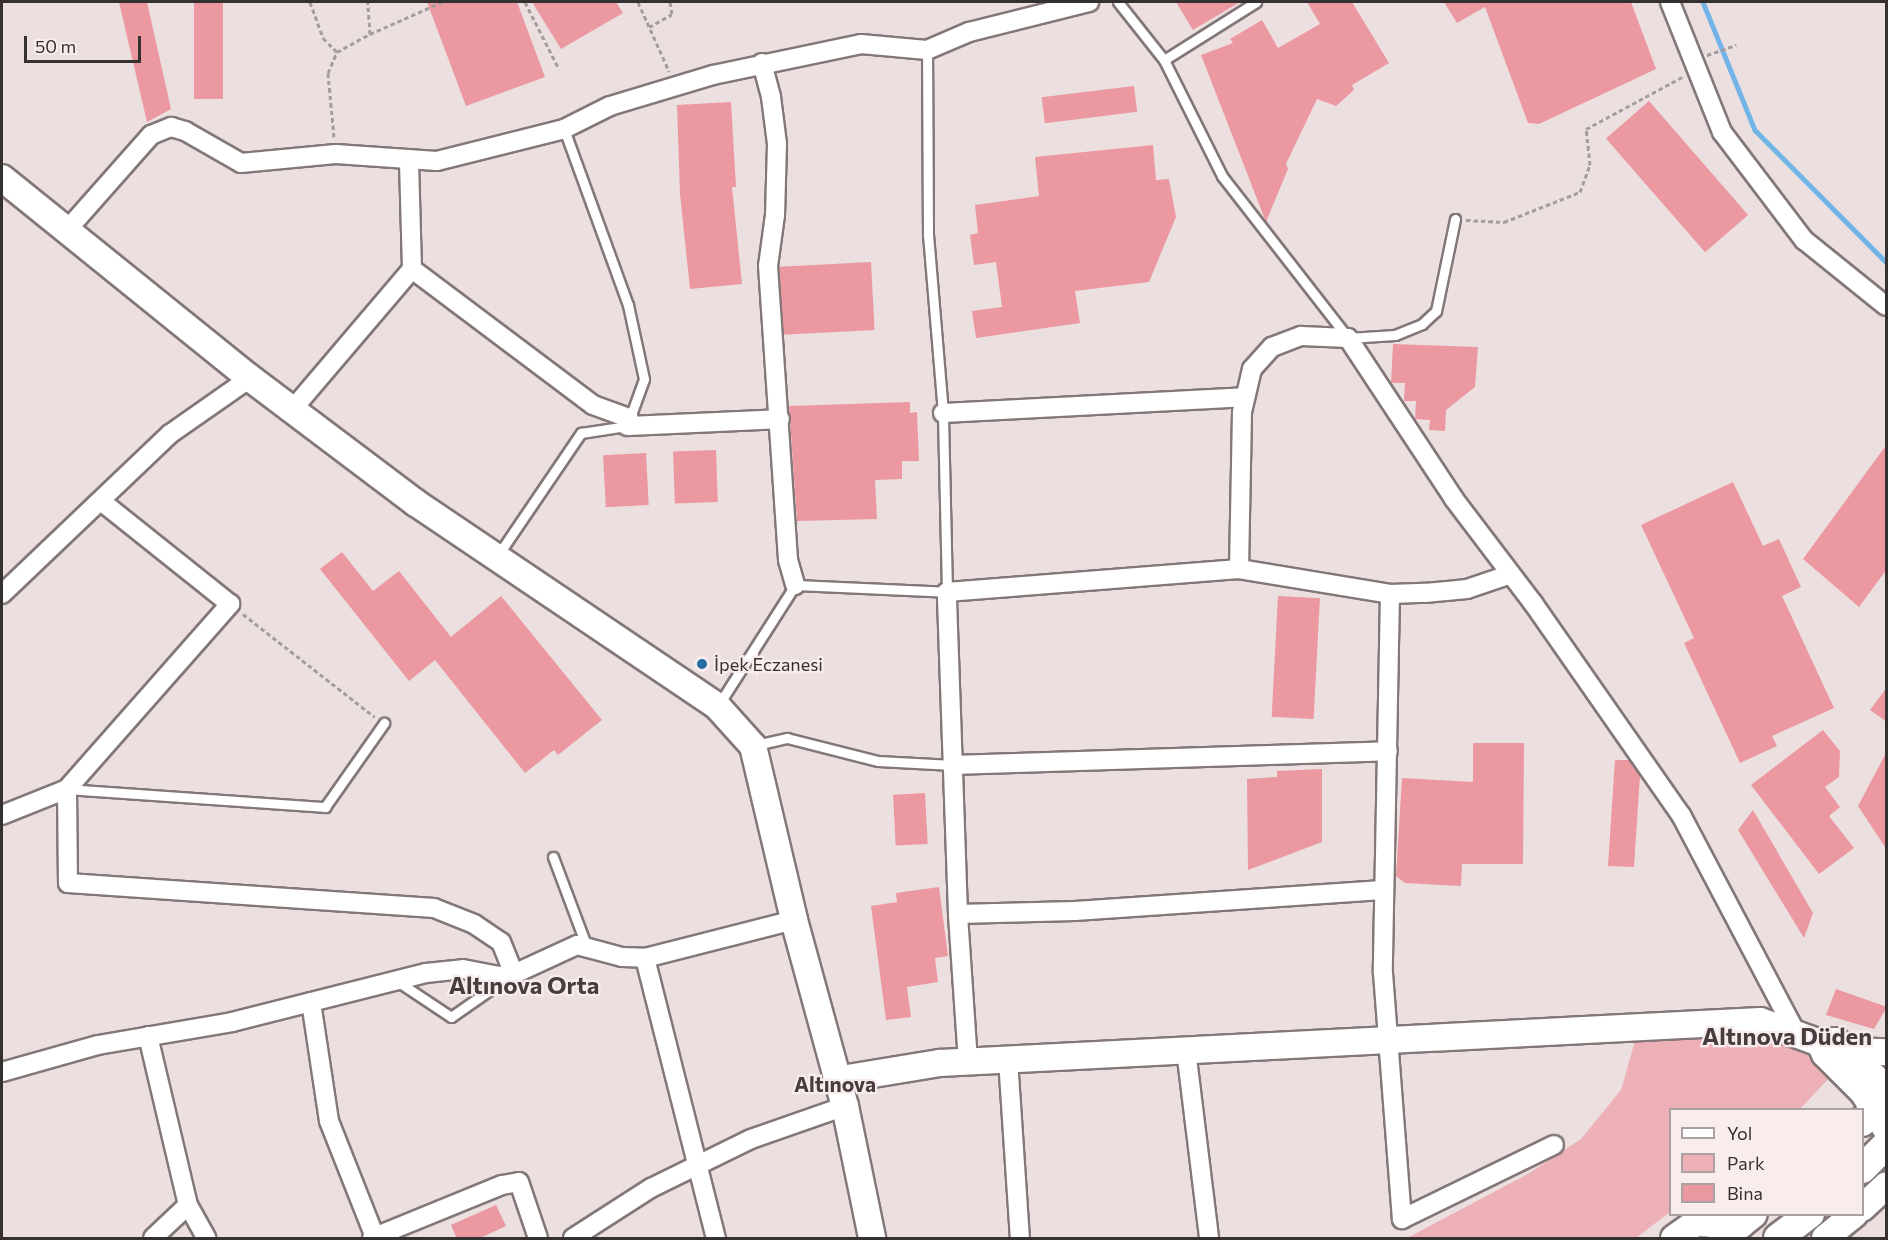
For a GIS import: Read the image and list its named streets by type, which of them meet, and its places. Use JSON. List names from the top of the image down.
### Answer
{
  "districts": ["Altınova Orta", "Altınova Düden", "Altınova"],
  "places": ["İpek Eczanesi"],
  "legend": ["Yol", "Park", "Bina"],
  "scale_bar": "50 m"
}
